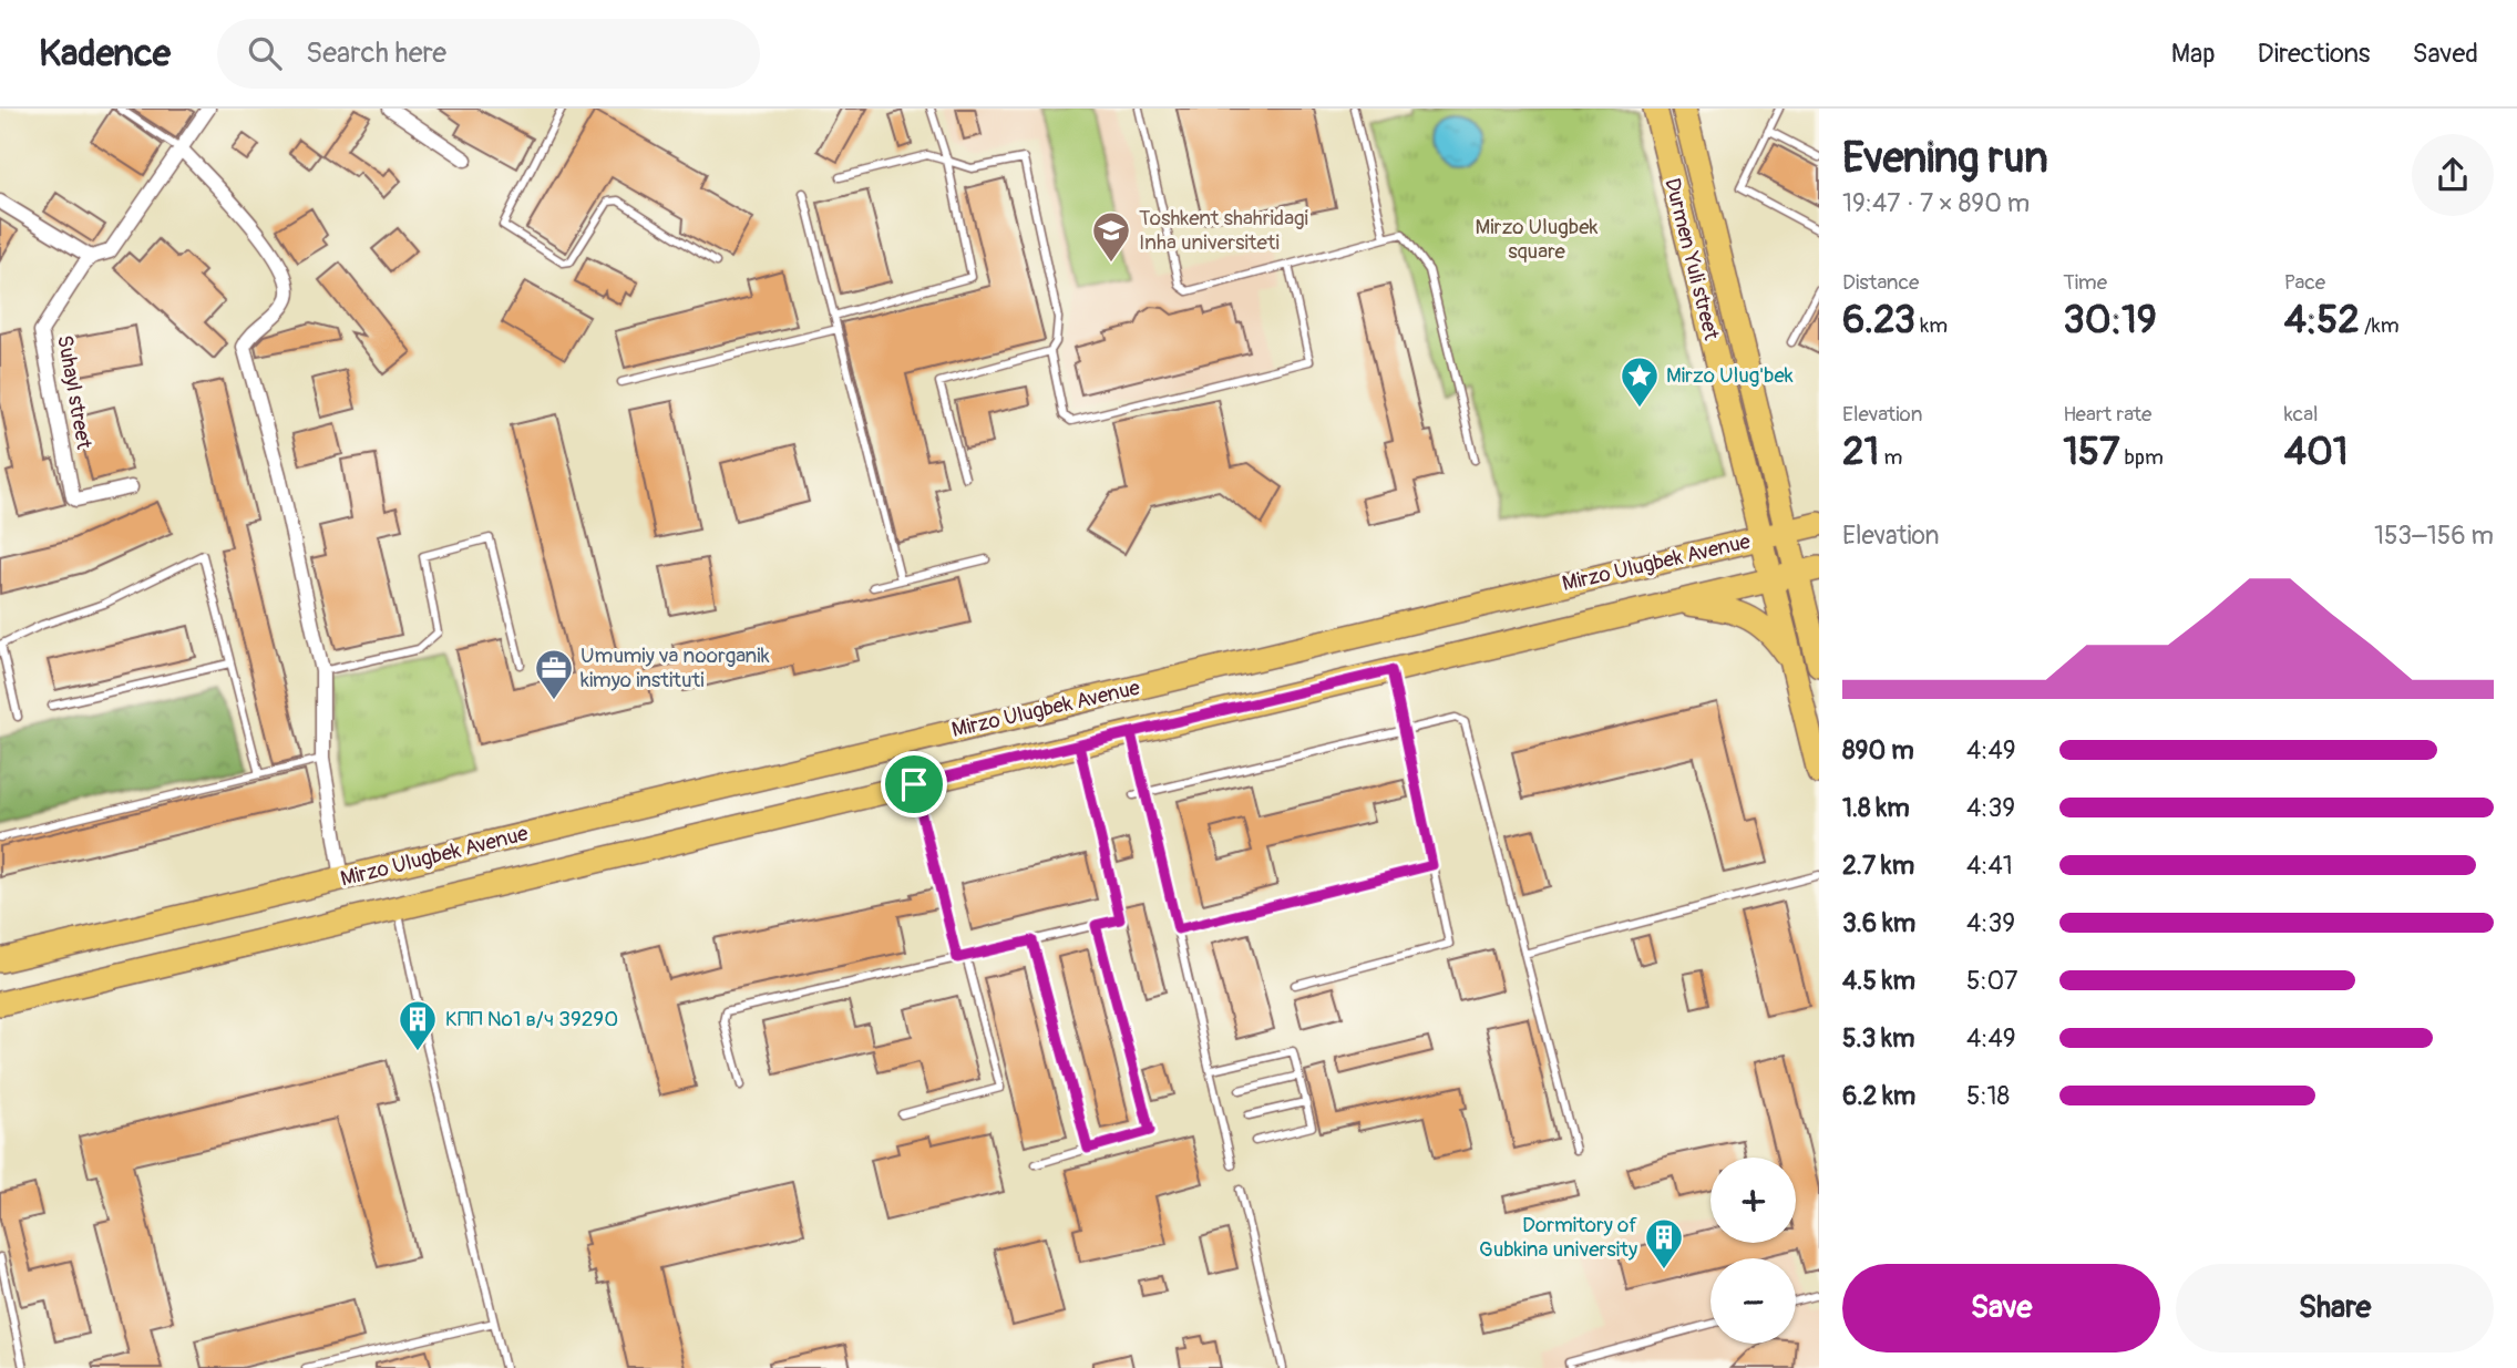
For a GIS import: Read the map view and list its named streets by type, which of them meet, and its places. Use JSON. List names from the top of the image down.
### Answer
{
  "streets": {
    "main road": ["Durmen Yuli street", "Mirzo Ulugbek Avenue"],
    "street": ["Suhayl street"]
  },
  "crossings": [
    ["Durmen Yuli street", "Mirzo Ulugbek Avenue"]
  ],
  "parks": ["Mirzo Ulugbek square"],
  "places": {
    "school or university": ["Toshkent shahridagi Inha universiteti"],
    "place": ["Mirzo Ulug'bek"],
    "office": ["Umumiy va noorganik kimyo instituti"],
    "building": ["КПП №1 в/ч 39290", "Dormitory of Gubkina university"]
  },
  "page": {
    "header": "Kadence",
    "search": "Search here",
    "nav": ["Map", "Directions", "Saved"],
    "heading": ["Evening run", "19:47 · 7 × 890 m"],
    "stats": [
      ["Distance", "6.23 km"],
      ["Time", "30:19"],
      ["Pace", "4:52 /km"],
      ["Elevation", "21 m"],
      ["Heart rate", "157 bpm"],
      ["kcal", "401"]
    ],
    "chart": ["Elevation", "153–156 m"],
    "list": [
      {
        "name": "890 m",
        "note": "4:49"
      },
      {
        "name": "1.8 km",
        "note": "4:39"
      },
      {
        "name": "2.7 km",
        "note": "4:41"
      },
      {
        "name": "3.6 km",
        "note": "4:39"
      },
      {
        "name": "4.5 km",
        "note": "5:07"
      },
      {
        "name": "5.3 km",
        "note": "4:49"
      },
      {
        "name": "6.2 km",
        "note": "5:18"
      }
    ],
    "map_buttons": ["+", "−"],
    "buttons": ["Save", "Share"]
  }
}
